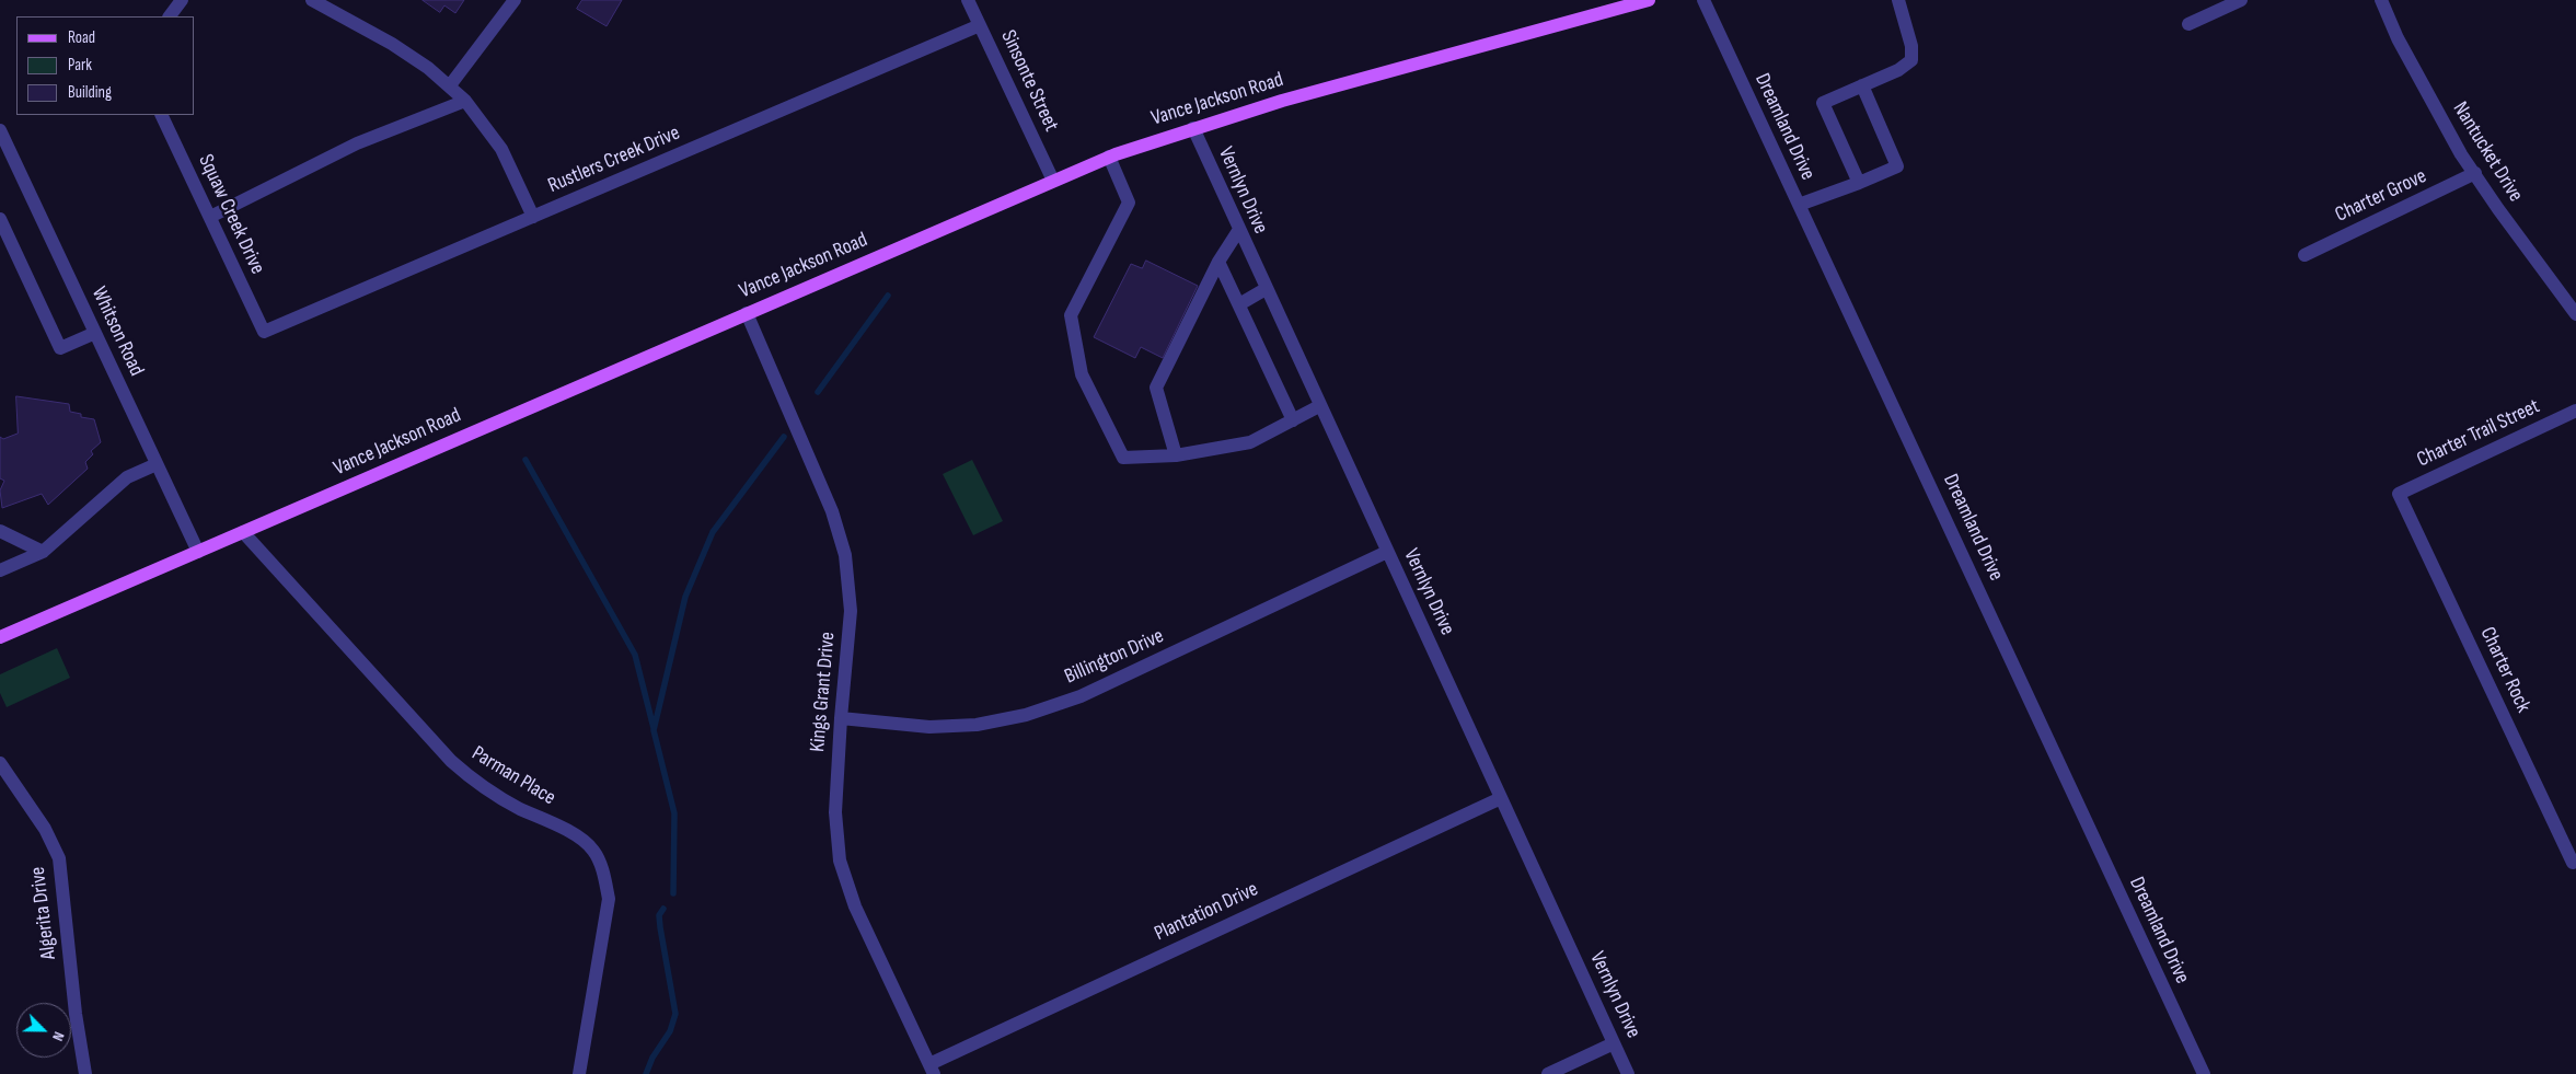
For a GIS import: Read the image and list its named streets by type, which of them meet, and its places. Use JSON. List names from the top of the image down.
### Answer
{
  "streets": {
    "main road": ["Vance Jackson Road"],
    "street": [
      "Sinsonte Street",
      "Dreamland Drive",
      "Nantucket Drive",
      "Rustlers Creek Drive",
      "Vernlyn Drive",
      "Charter Grove",
      "Squaw Creek Drive",
      "Whitson Road",
      "Charter Trail Street",
      "Billington Drive",
      "Charter Rock",
      "Kings Grant Drive",
      "Parman Place",
      "Plantation Drive",
      "Algerita Drive"
    ]
  },
  "crossings": [
    ["Sinsonte Street", "Vance Jackson Road"],
    ["Sinsonte Street", "Rustlers Creek Drive"],
    ["Vance Jackson Road", "Vernlyn Drive"],
    ["Vance Jackson Road", "Whitson Road"],
    ["Vance Jackson Road", "Kings Grant Drive"],
    ["Vance Jackson Road", "Parman Place"],
    ["Nantucket Drive", "Charter Grove"],
    ["Rustlers Creek Drive", "Squaw Creek Drive"],
    ["Vernlyn Drive", "Billington Drive"],
    ["Vernlyn Drive", "Plantation Drive"],
    ["Charter Trail Street", "Charter Rock"],
    ["Billington Drive", "Kings Grant Drive"],
    ["Kings Grant Drive", "Plantation Drive"]
  ],
  "legend": ["Road", "Park", "Building"],
  "north": "bottom right"
}
